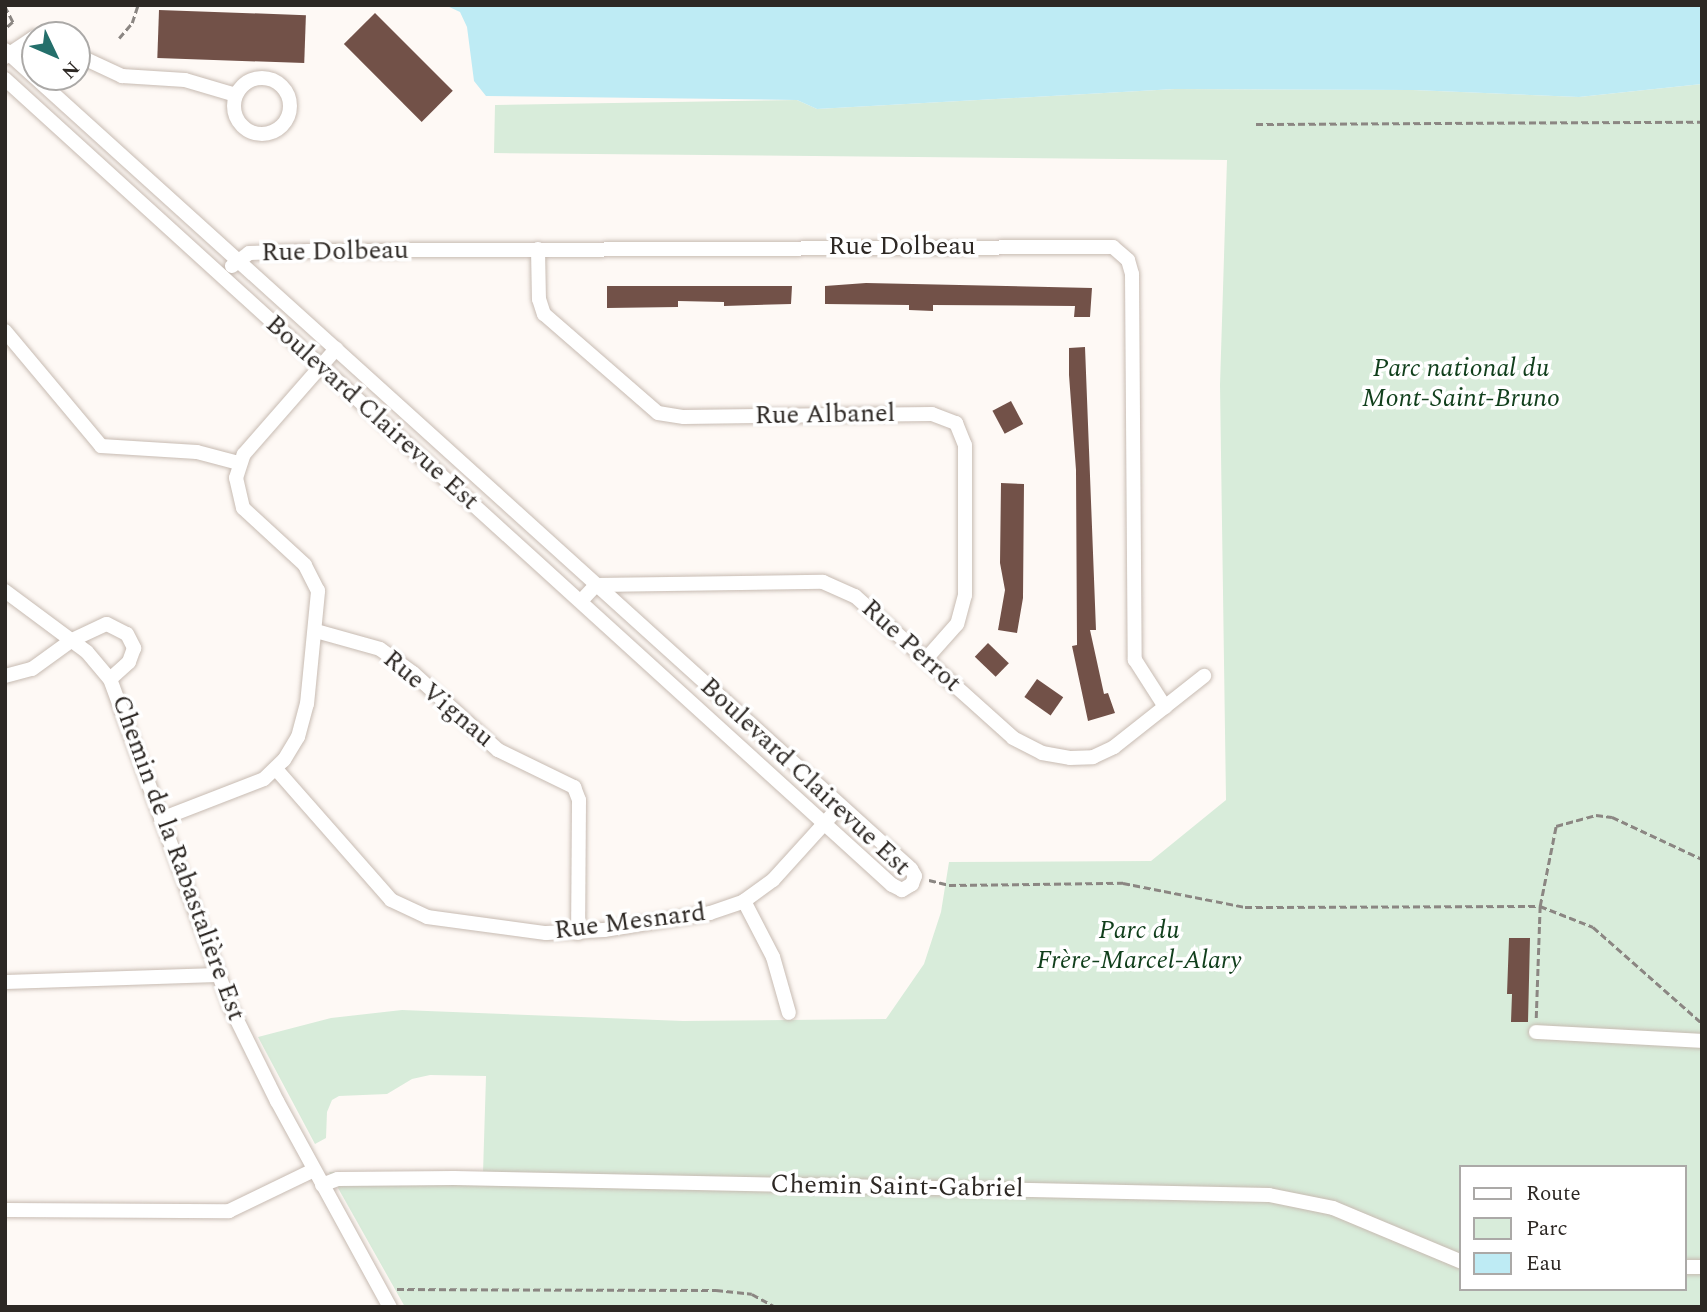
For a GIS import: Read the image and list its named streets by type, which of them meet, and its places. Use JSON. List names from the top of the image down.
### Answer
{
  "streets": {
    "street": [
      "Rue Dolbeau",
      "Boulevard Clairevue Est",
      "Rue Albanel",
      "Rue Perrot",
      "Rue Vignau",
      "Chemin de la Rabastalière Est",
      "Rue Mesnard",
      "Chemin Saint-Gabriel"
    ]
  },
  "crossings": [
    ["Rue Dolbeau", "Boulevard Clairevue Est"],
    ["Rue Dolbeau", "Rue Albanel"],
    ["Rue Dolbeau", "Rue Perrot"],
    ["Boulevard Clairevue Est", "Rue Perrot"],
    ["Boulevard Clairevue Est", "Rue Mesnard"],
    ["Rue Albanel", "Rue Perrot"],
    ["Rue Vignau", "Rue Mesnard"],
    ["Chemin de la Rabastalière Est", "Chemin Saint-Gabriel"]
  ],
  "parks": ["Parc national du Mont-Saint-Bruno", "Parc du Frère-Marcel-Alary"],
  "legend": ["Route", "Parc", "Eau"],
  "north": "bottom right"
}
